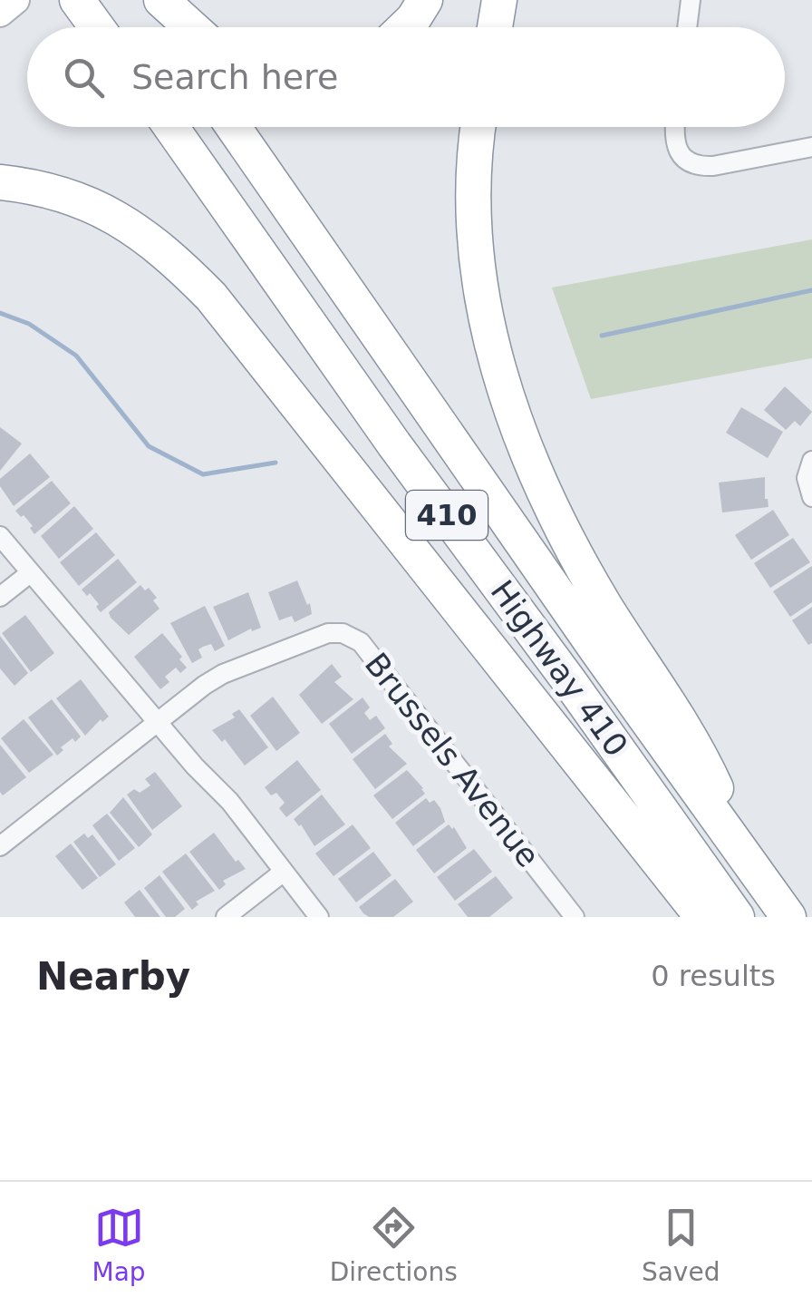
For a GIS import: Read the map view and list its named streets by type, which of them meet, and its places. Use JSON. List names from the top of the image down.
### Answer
{
  "streets": {
    "highway": ["410", "Highway 410"],
    "street": ["Brussels Avenue"]
  },
  "page": {
    "search": "Search here",
    "heading": ["Nearby", "0 results"],
    "nav": ["Map", "Directions", "Saved"]
  }
}
